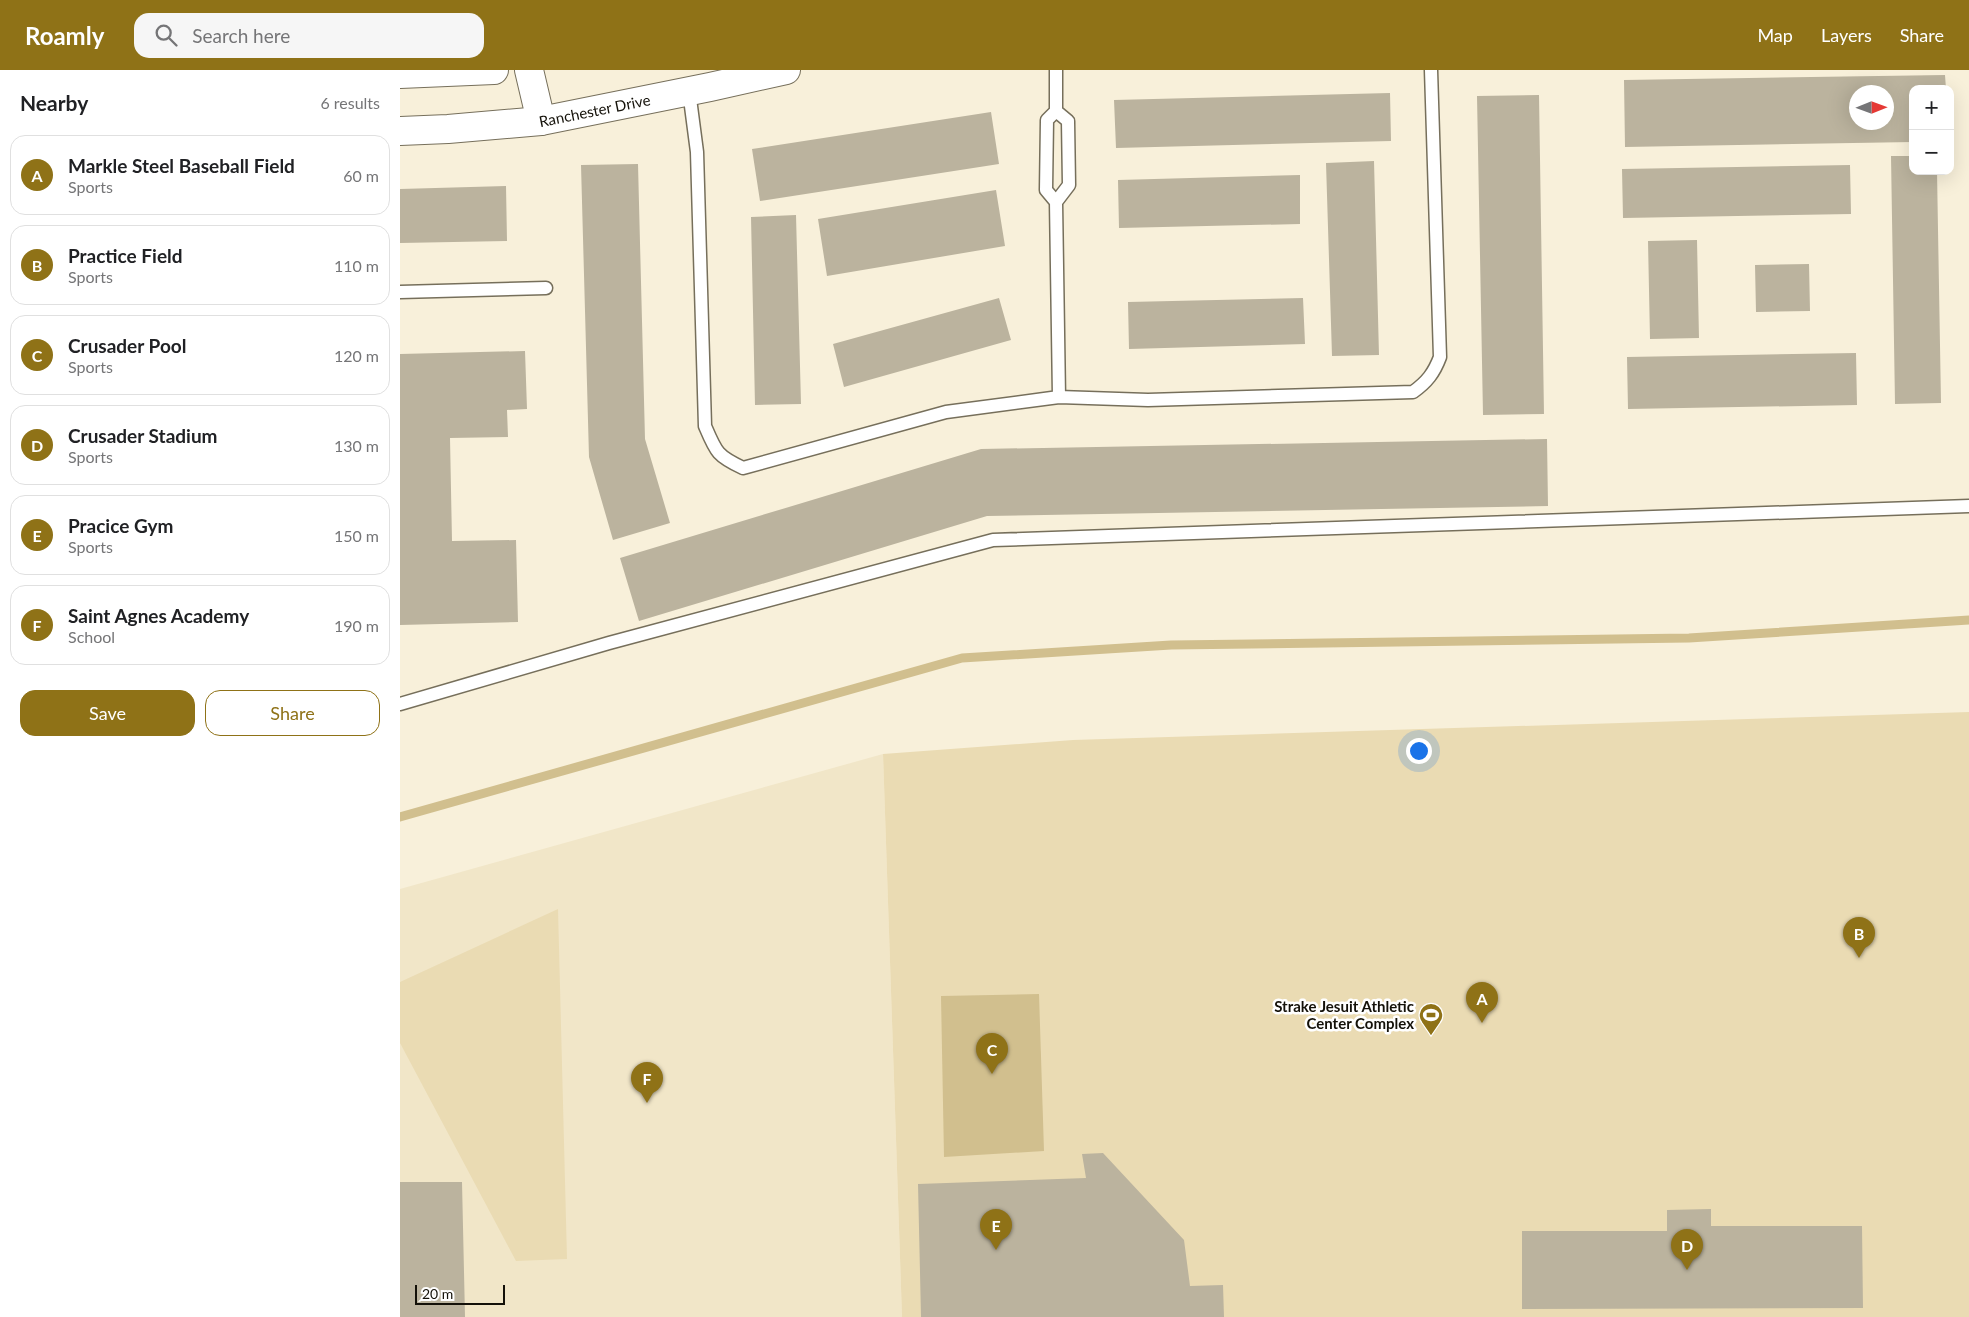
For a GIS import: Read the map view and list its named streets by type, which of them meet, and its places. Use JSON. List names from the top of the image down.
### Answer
{
  "streets": {
    "street": ["Ranchester Drive"]
  },
  "places": {
    "sports": ["Strake Jesuit Athletic Center Complex"]
  },
  "scale_bar": "20 m",
  "north": "right",
  "page": {
    "header": "Roamly",
    "search": "Search here",
    "nav": ["Map", "Layers", "Share"],
    "heading": ["Nearby", "6 results"],
    "map_buttons": ["+", "−"],
    "list": [
      {
        "mark": "A",
        "name": "Markle Steel Baseball Field",
        "note": "Sports",
        "value": "60 m"
      },
      {
        "mark": "B",
        "name": "Practice Field",
        "note": "Sports",
        "value": "110 m"
      },
      {
        "mark": "C",
        "name": "Crusader Pool",
        "note": "Sports",
        "value": "120 m"
      },
      {
        "mark": "D",
        "name": "Crusader Stadium",
        "note": "Sports",
        "value": "130 m"
      },
      {
        "mark": "E",
        "name": "Pracice Gym",
        "note": "Sports",
        "value": "150 m"
      },
      {
        "mark": "F",
        "name": "Saint Agnes Academy",
        "note": "School",
        "value": "190 m"
      }
    ],
    "buttons": ["Save", "Share"],
    "pins": [
      "B",
      "A",
      "C",
      "F",
      "E",
      "D"
    ],
    "scale": "20 m"
  }
}
